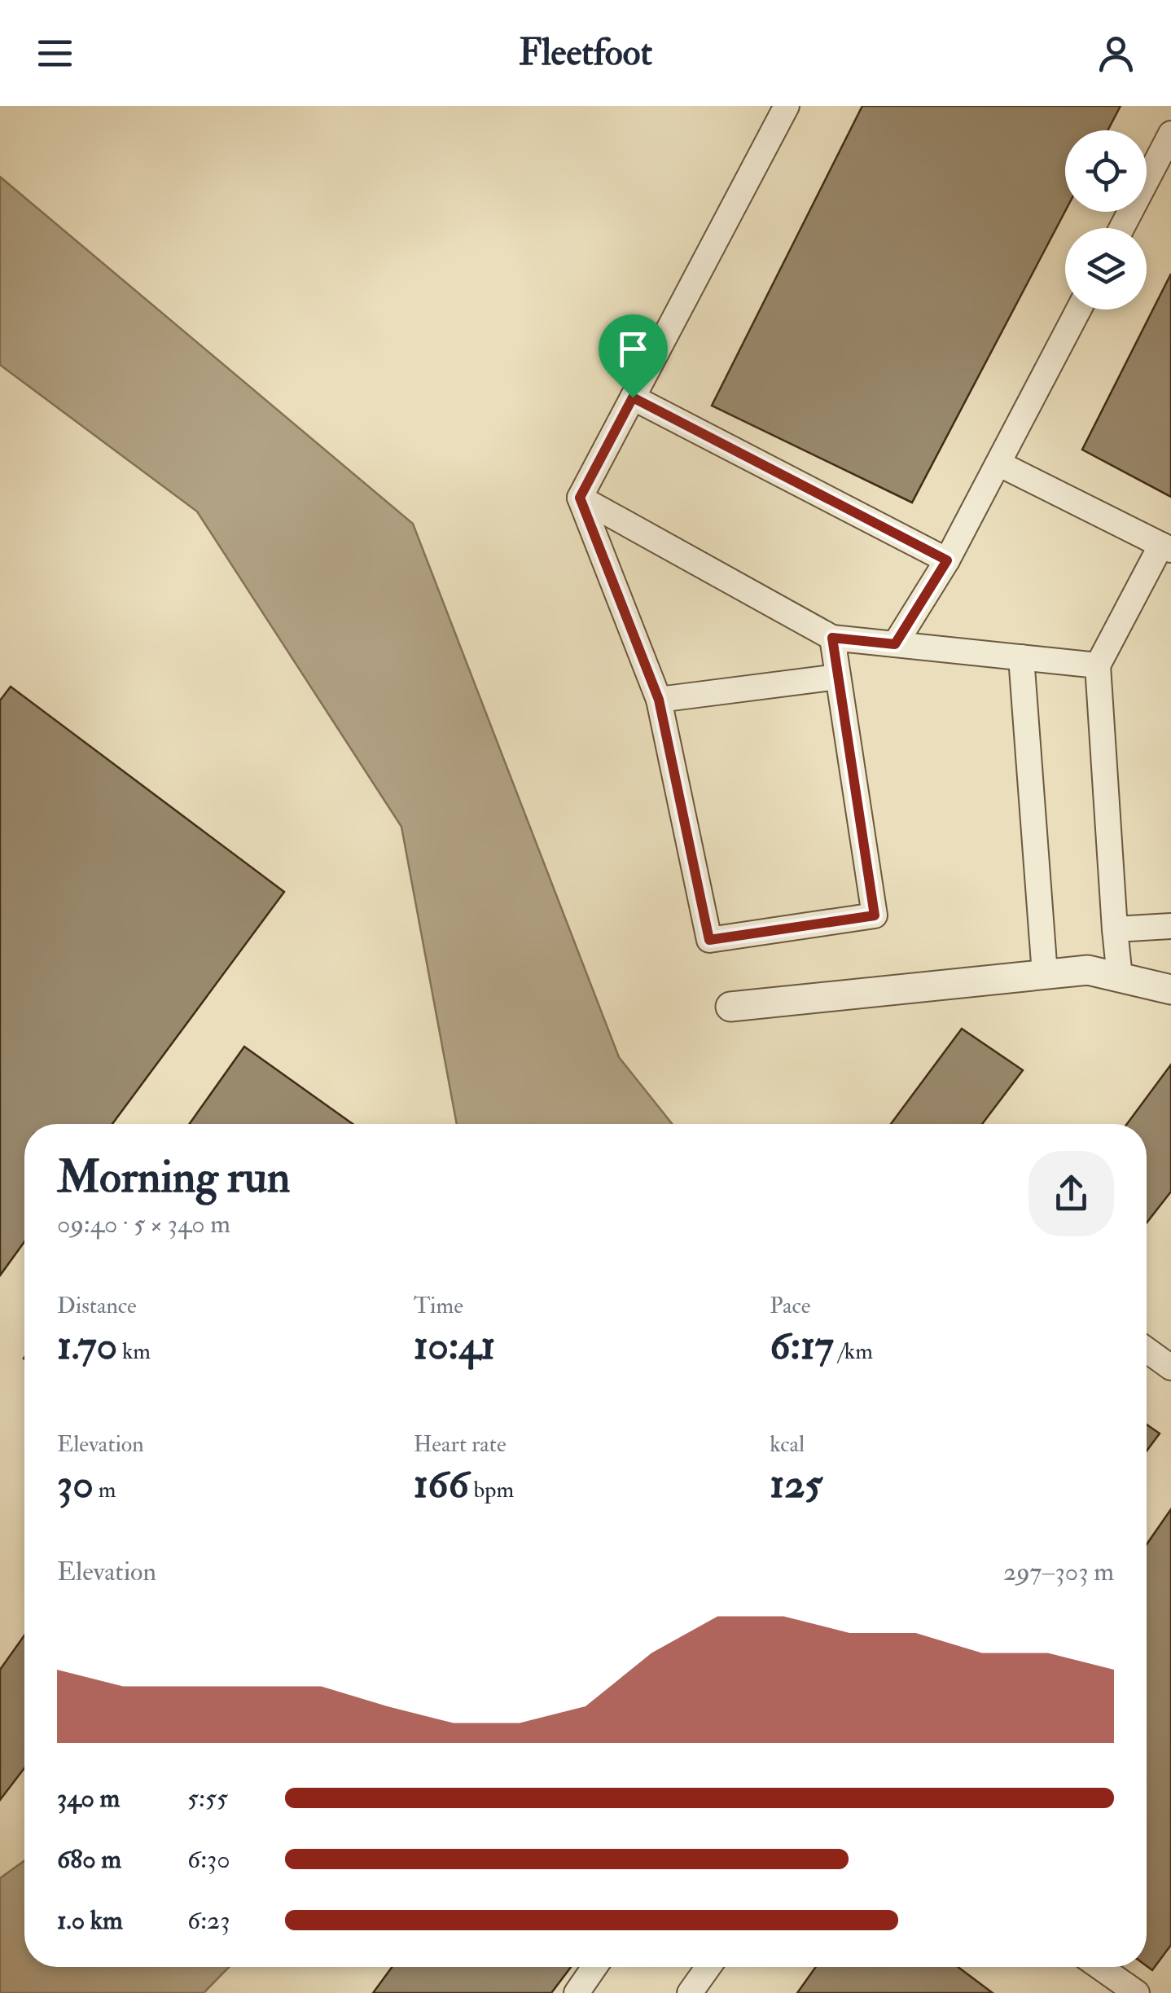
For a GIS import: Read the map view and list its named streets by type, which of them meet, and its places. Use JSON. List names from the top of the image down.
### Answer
{
  "page": {
    "header": "Fleetfoot",
    "heading": ["Morning run", "09:40 · 5 × 340 m"],
    "stats": [
      ["Distance", "1.70 km"],
      ["Time", "10:41"],
      ["Pace", "6:17 /km"],
      ["Elevation", "30 m"],
      ["Heart rate", "166 bpm"],
      ["kcal", "125"]
    ],
    "chart": ["Elevation", "297–303 m"],
    "list": [
      {
        "name": "340 m",
        "note": "5:55"
      },
      {
        "name": "680 m",
        "note": "6:30"
      },
      {
        "name": "1.0 km",
        "note": "6:23"
      }
    ]
  }
}
